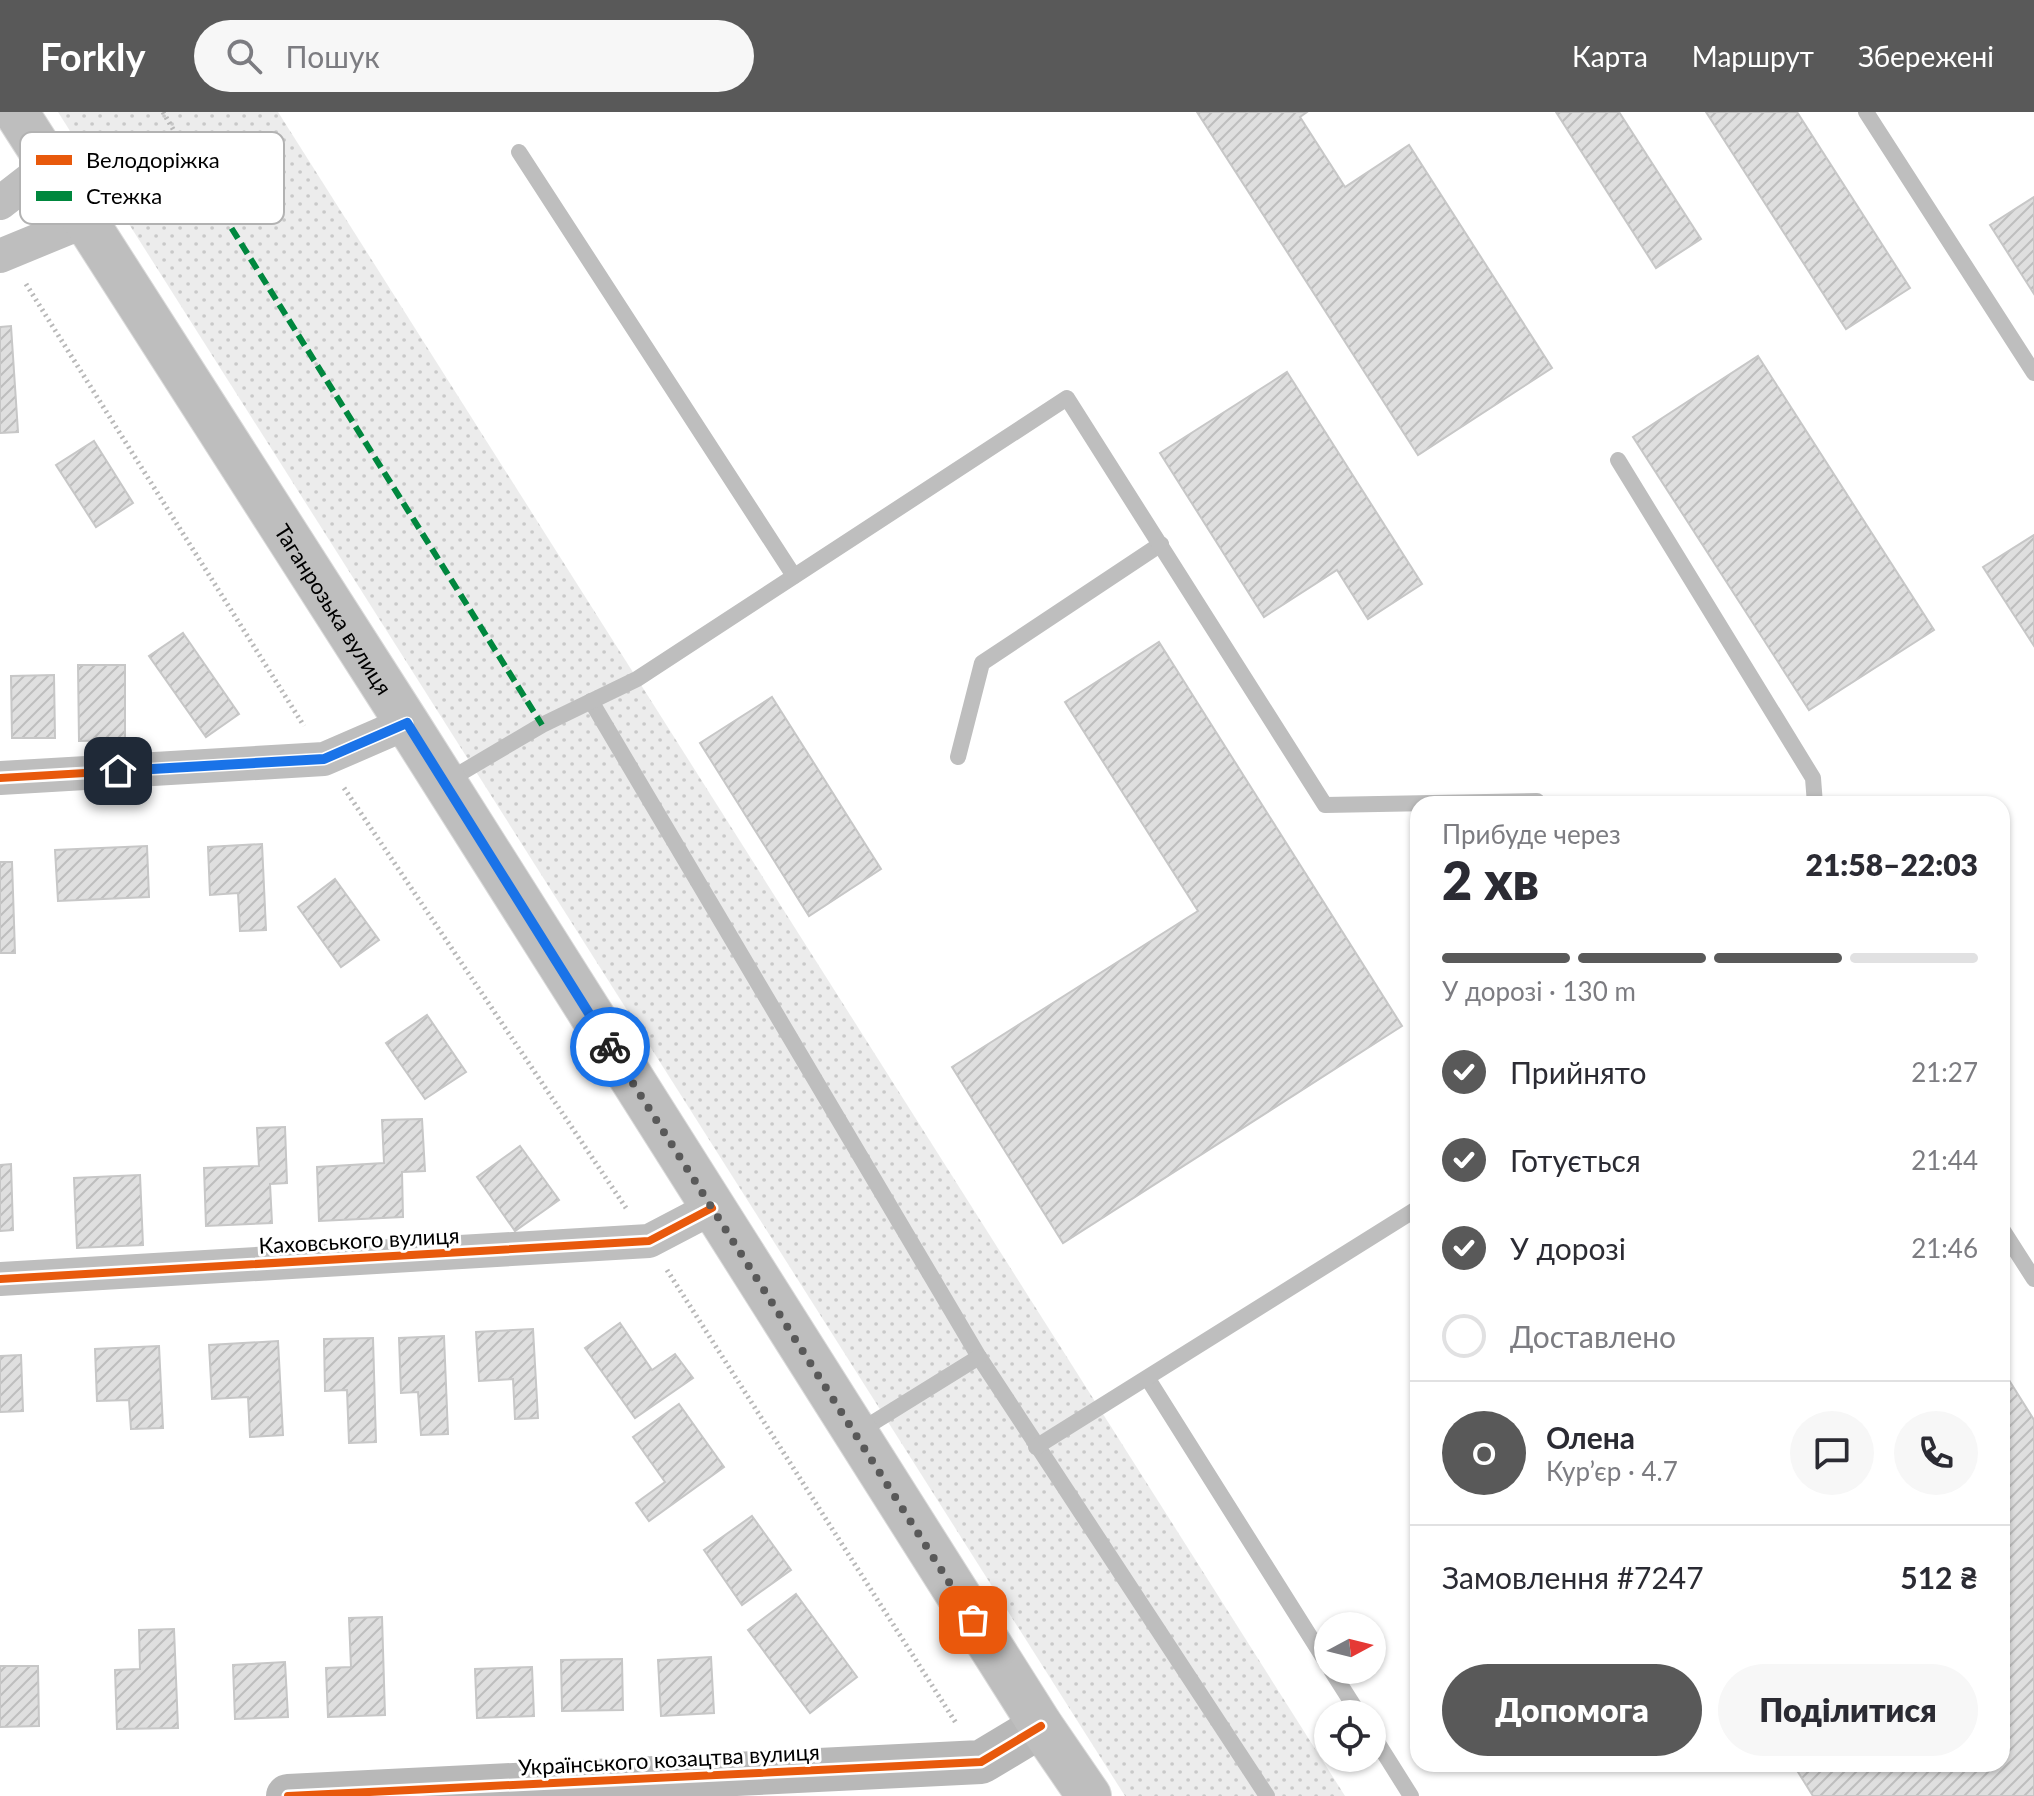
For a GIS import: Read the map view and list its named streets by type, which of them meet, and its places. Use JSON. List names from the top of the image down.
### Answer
{
  "streets": {
    "highway": ["Таганрозька вулиця"],
    "street": ["Каховського вулиця", "Українського козацтва вулиця"]
  },
  "crossings": [
    ["Таганрозька вулиця", "Каховського вулиця"],
    ["Таганрозька вулиця", "Українського козацтва вулиця"]
  ],
  "legend": ["Велодоріжка", "Стежка"],
  "north": "right",
  "page": {
    "header": "Forkly",
    "search": "Пошук",
    "nav": ["Карта", "Маршрут", "Збережені"],
    "heading": ["2 хв", "Прибуде через", "21:58–22:03"],
    "panel": [
      "Олена",
      "Кур’єр · 4.7",
      "Замовлення #7247",
      "512 ₴"
    ],
    "bar": "У дорозі · 130 m",
    "list": [
      ["Прийнято", "21:27"],
      ["Готується", "21:44"],
      ["У дорозі", "21:46"],
      "Доставлено"
    ],
    "round": "О",
    "buttons": ["Допомога", "Поділитися"]
  }
}
